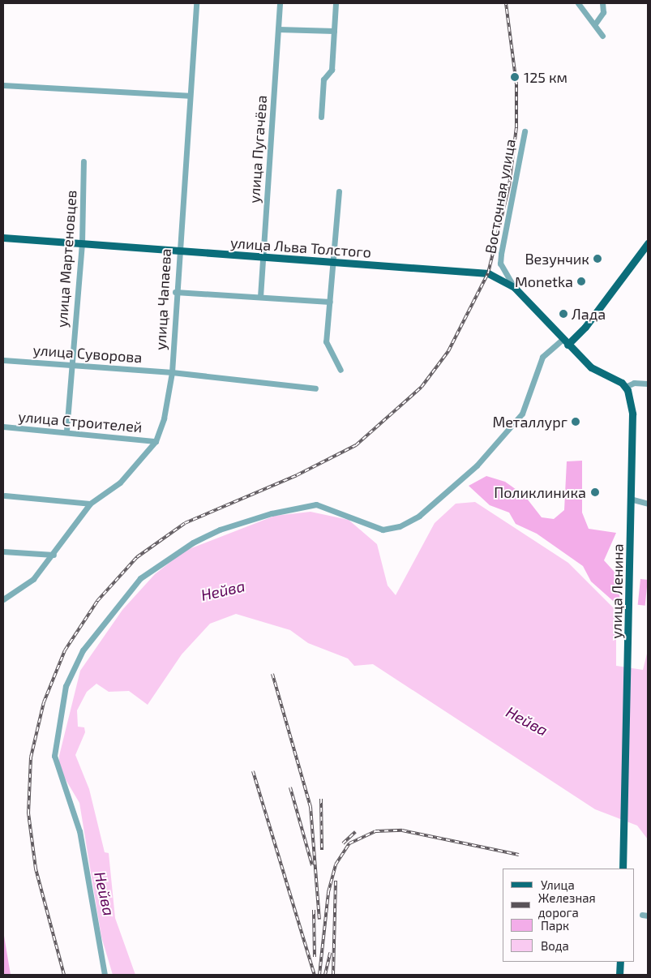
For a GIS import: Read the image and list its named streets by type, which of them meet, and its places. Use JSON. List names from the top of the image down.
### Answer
{
  "streets": {
    "main road": ["улица Льва Толстого", "улица Ленина"],
    "street": [
      "улица Пугачёва",
      "Восточная улица",
      "улица Мартеновцев",
      "улица Чапаева",
      "улица Суворова",
      "улица Строителей"
    ]
  },
  "crossings": [
    ["улица Пугачёва", "улица Льва Толстого"],
    ["Восточная улица", "улица Льва Толстого"],
    ["улица Льва Толстого", "улица Мартеновцев"],
    ["улица Льва Толстого", "улица Чапаева"],
    ["улица Мартеновцев", "улица Суворова"],
    ["улица Мартеновцев", "улица Строителей"],
    ["улица Чапаева", "улица Суворова"],
    ["улица Чапаева", "улица Строителей"]
  ],
  "water": ["Нейва"],
  "places": [
    "125 км",
    "Везунчик",
    "Monetka",
    "Лада",
    "Металлург",
    "Поликлиника"
  ],
  "legend": [
    "Улица",
    "Железная дорога",
    "Парк",
    "Вода"
  ]
}
